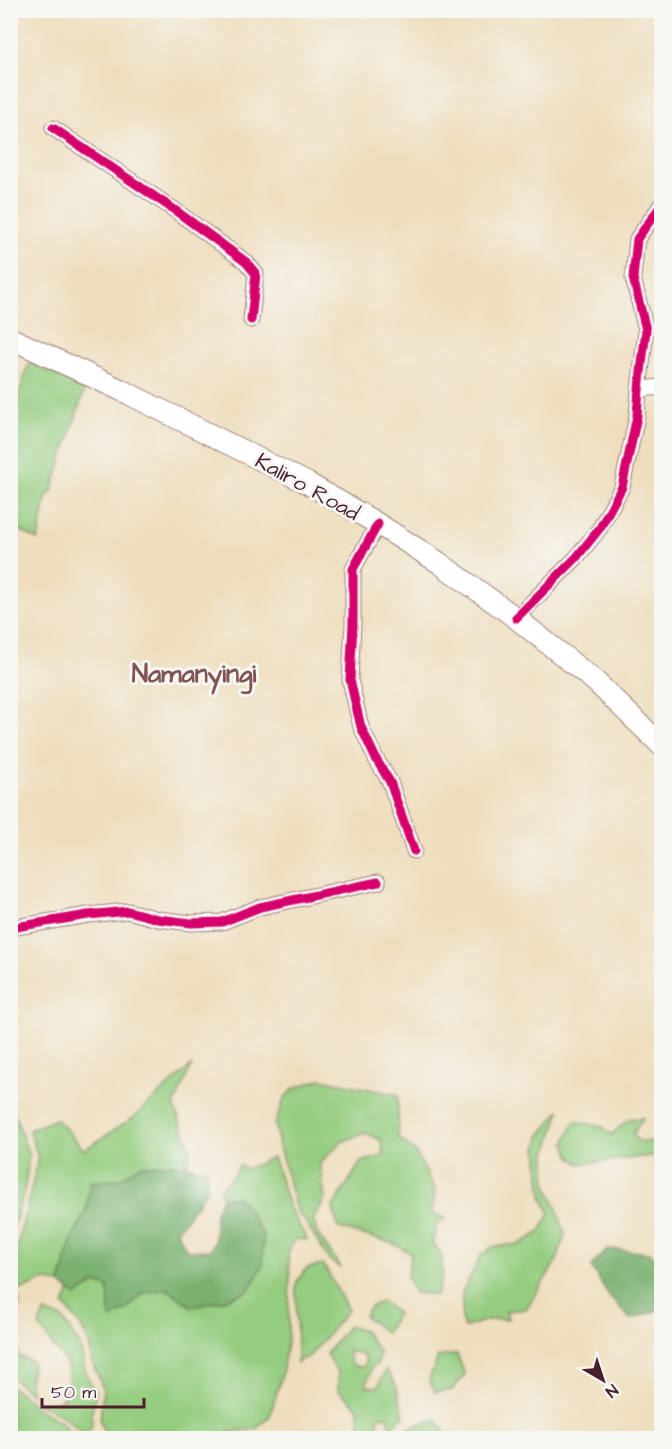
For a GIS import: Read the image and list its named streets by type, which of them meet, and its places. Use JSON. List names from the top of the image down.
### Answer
{
  "streets": {
    "main road": ["Kaliro Road"]
  },
  "districts": ["Namanyingi"],
  "scale_bar": "50 m",
  "north": "bottom right"
}
